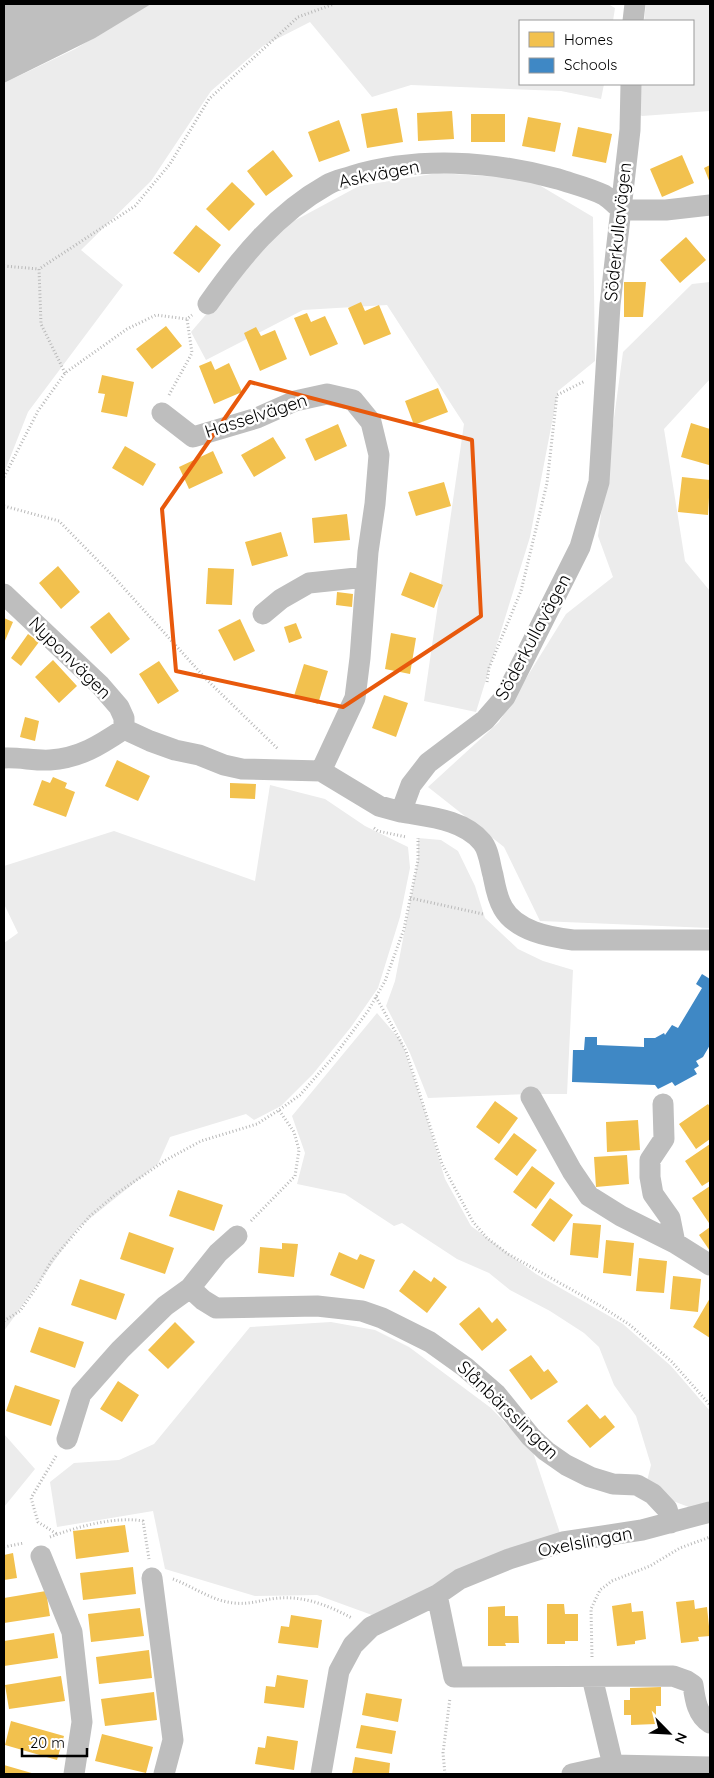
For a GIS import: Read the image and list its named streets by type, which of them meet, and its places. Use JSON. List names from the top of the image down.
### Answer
{
  "streets": {
    "street": [
      "Askvägen",
      "Söderkullavägen",
      "Hasselvägen",
      "Nyponvägen",
      "Slånbärsslingan",
      "Oxelslingan"
    ]
  },
  "crossings": [
    ["Askvägen", "Söderkullavägen"],
    ["Slånbärsslingan", "Oxelslingan"]
  ],
  "legend": ["Homes", "Schools"],
  "scale_bar": "20 m",
  "north": "bottom right"
}
